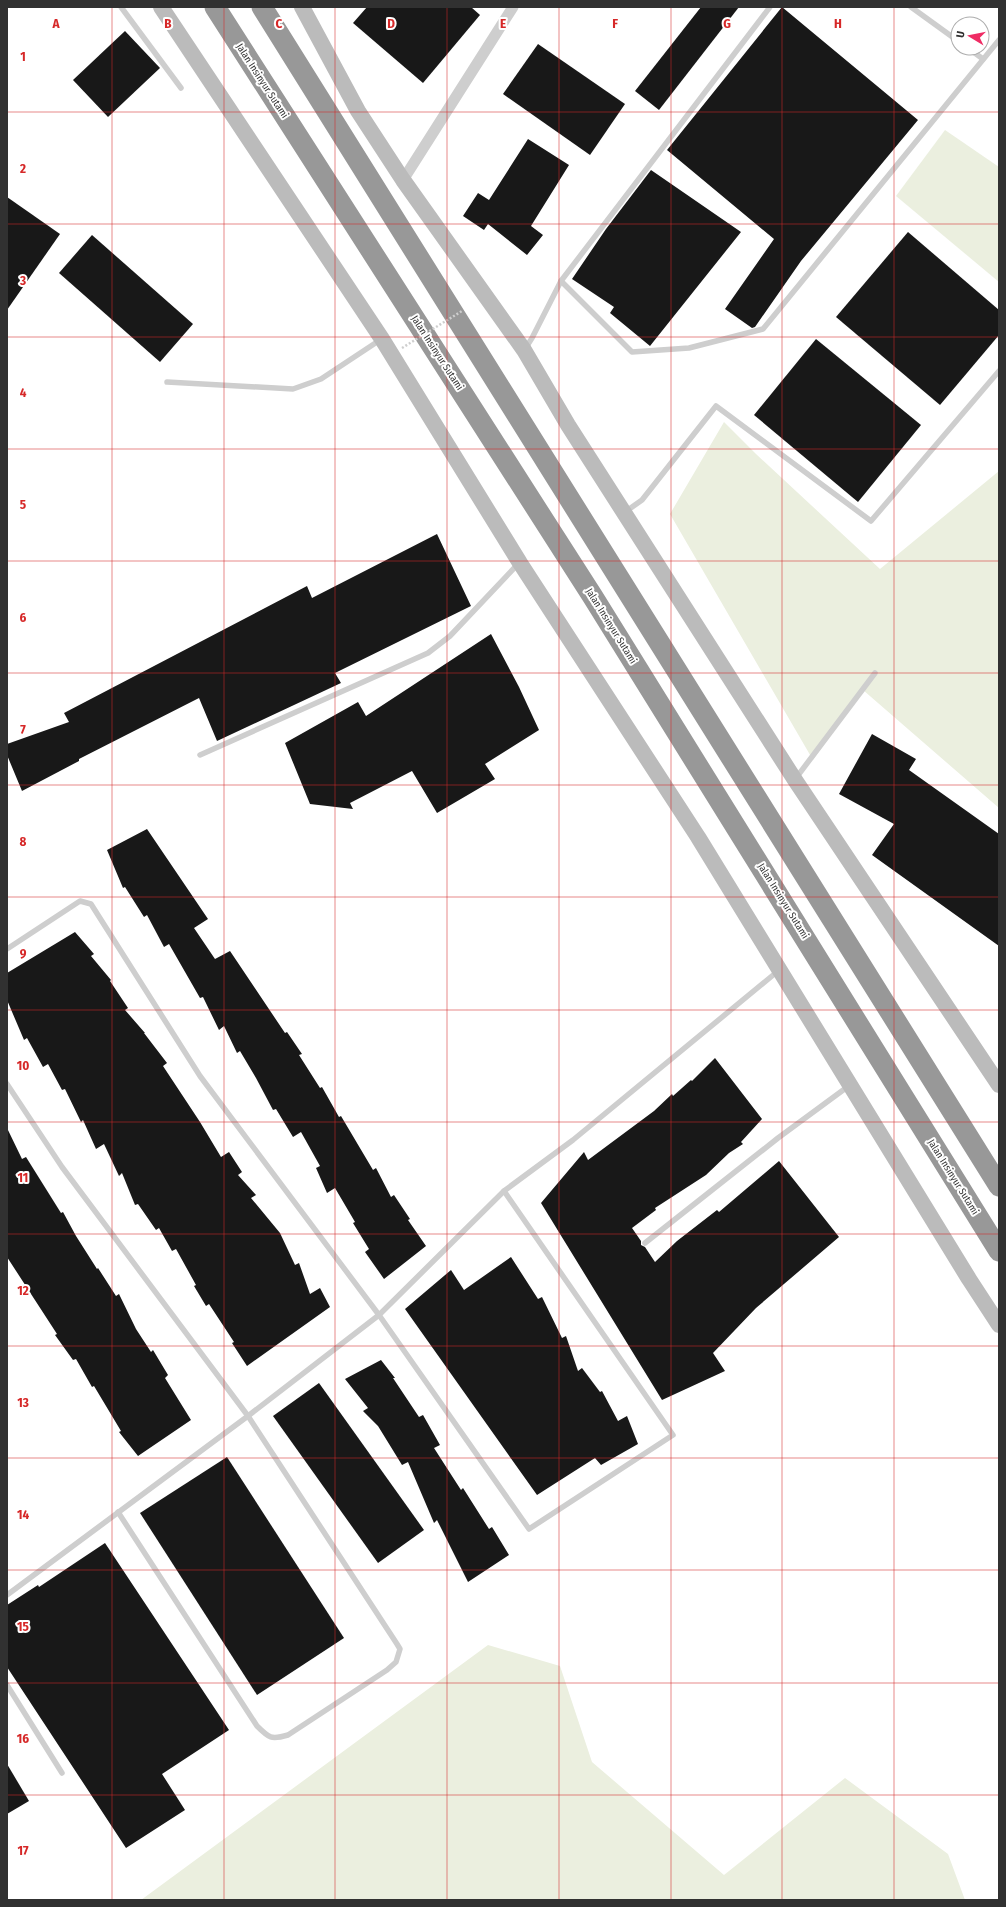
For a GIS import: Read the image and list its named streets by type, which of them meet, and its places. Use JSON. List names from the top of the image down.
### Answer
{
  "streets": {
    "highway": ["Jalan Insinyur Sutami"]
  },
  "north": "left",
  "grid": {
    "columns": [
      "A",
      "B",
      "C",
      "D",
      "E",
      "F",
      "G",
      "H"
    ],
    "rows": [
      "1",
      "2",
      "3",
      "4",
      "5",
      "6",
      "7",
      "8",
      "9",
      "10",
      "11",
      "12",
      "13",
      "14",
      "15",
      "16",
      "17"
    ]
  }
}
